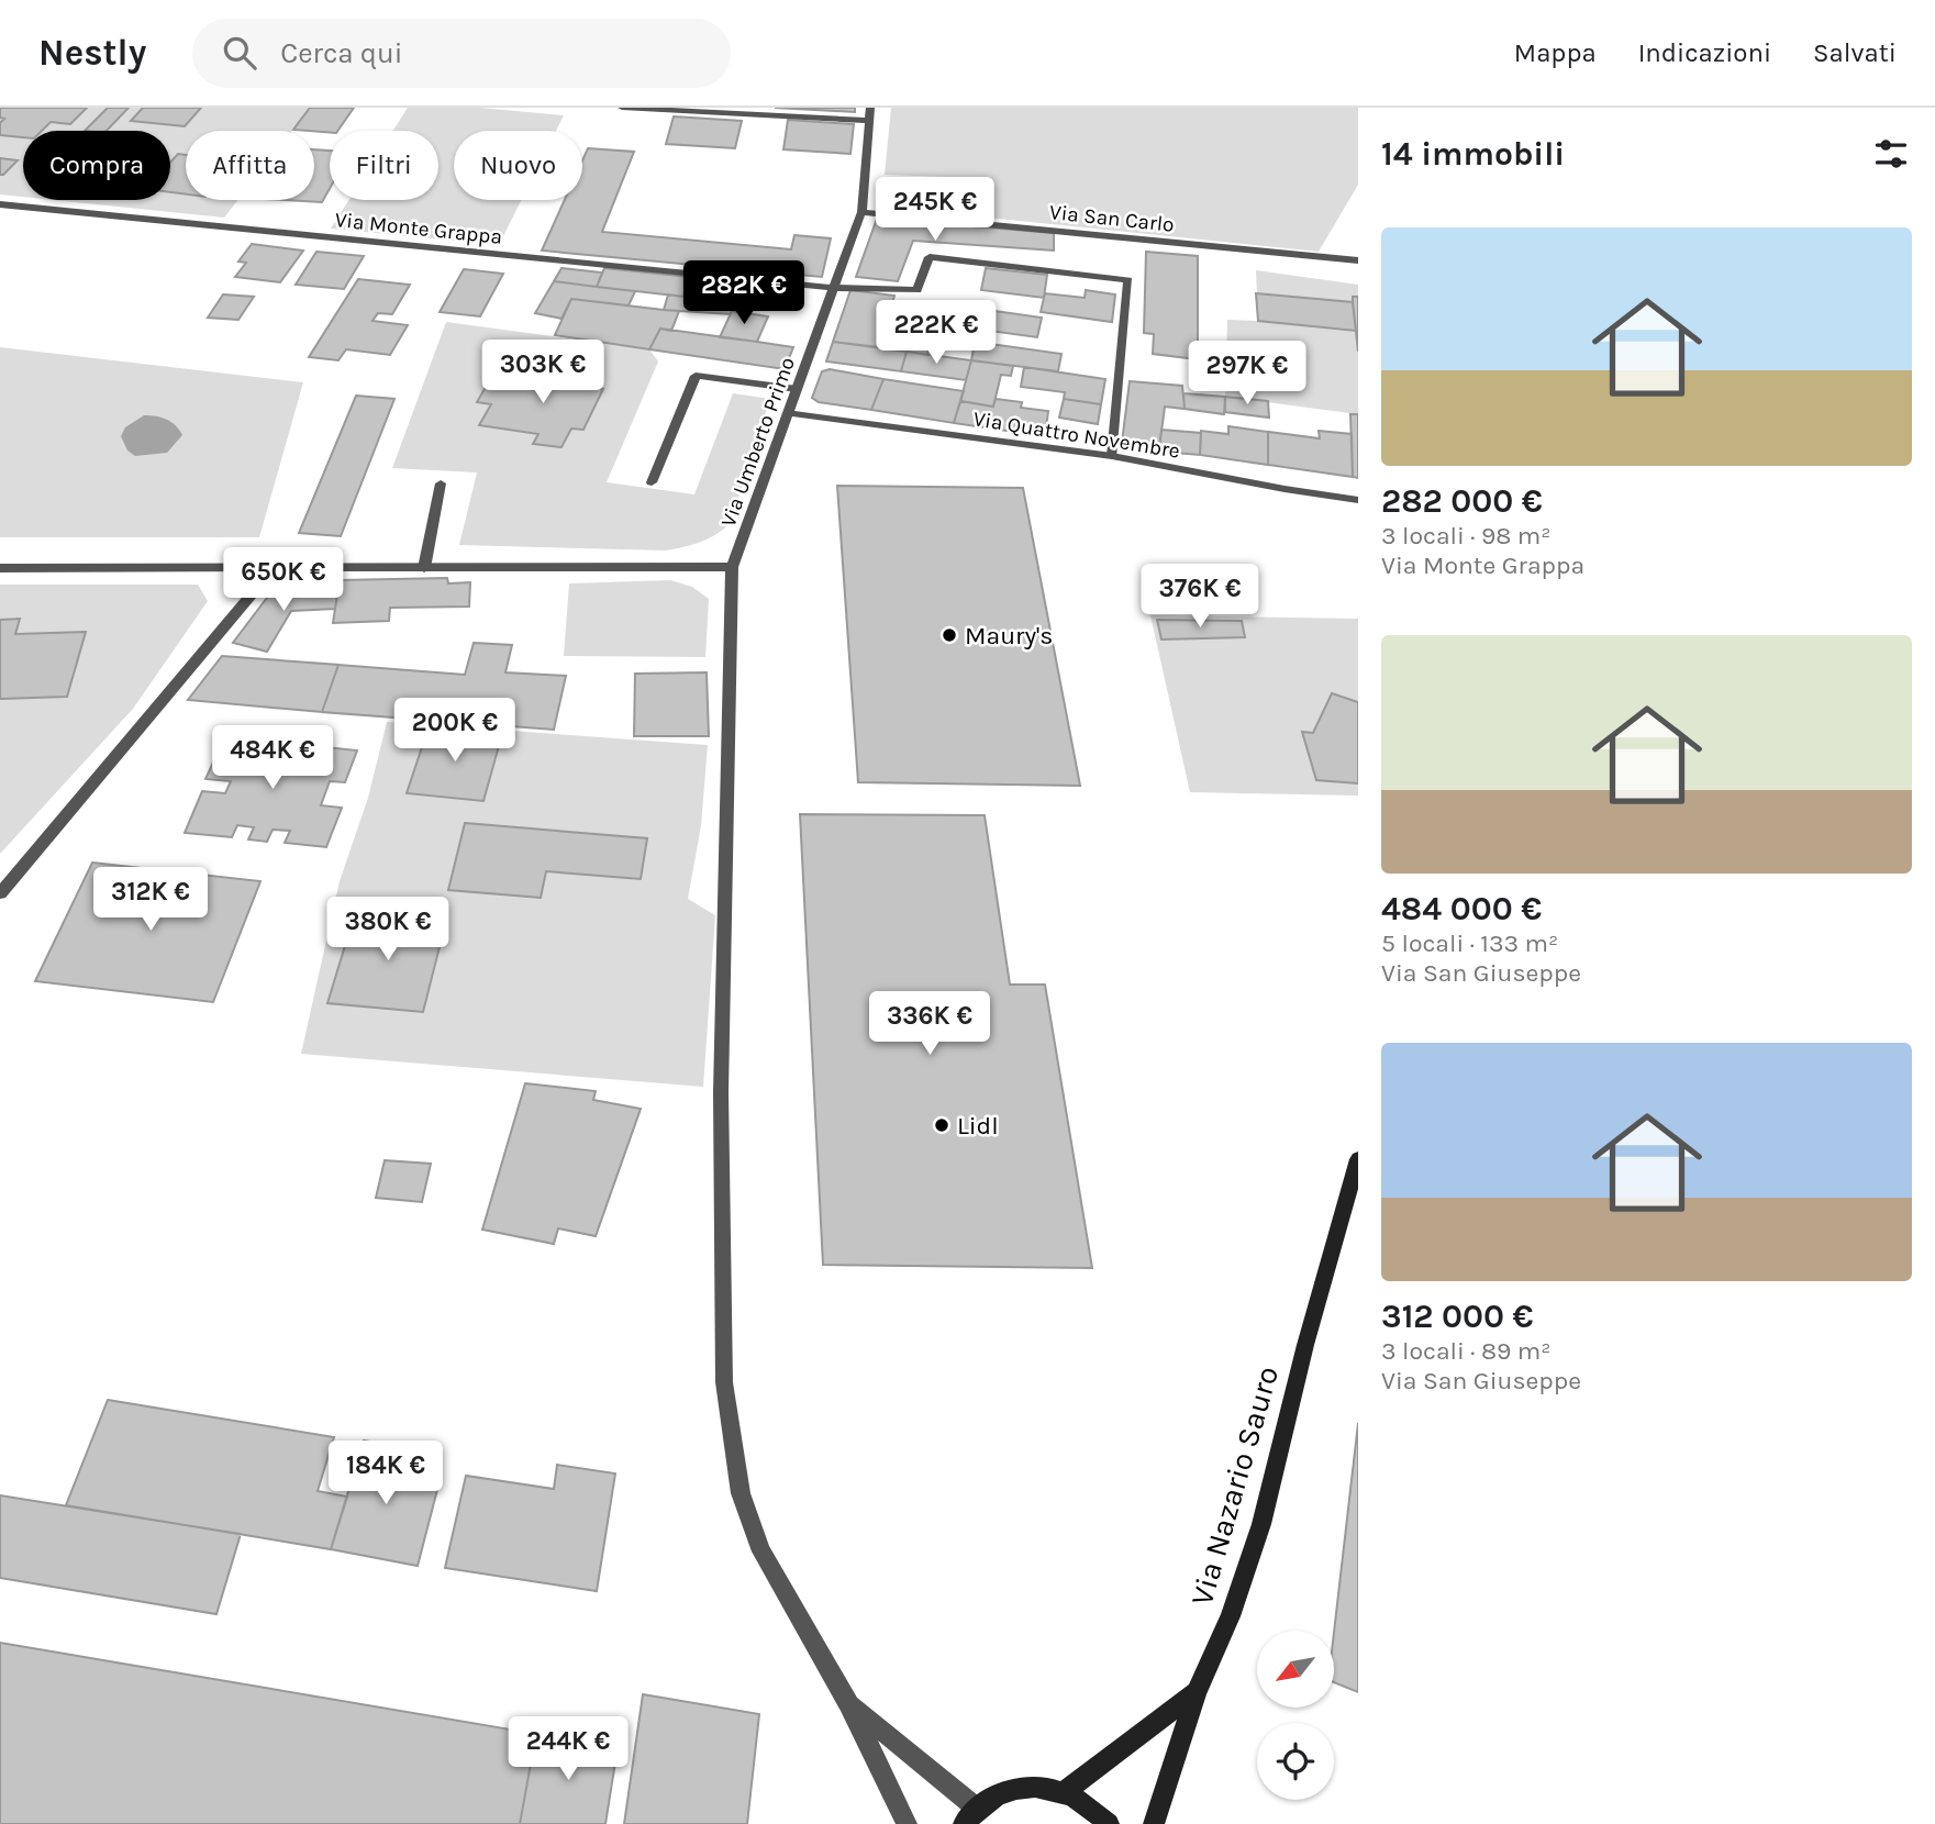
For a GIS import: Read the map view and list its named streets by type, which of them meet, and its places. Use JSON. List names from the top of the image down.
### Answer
{
  "streets": {
    "main road": ["Via Nazario Sauro"],
    "street": [
      "Via San Carlo",
      "Via Monte Grappa",
      "Via Quattro Novembre",
      "Via Umberto Primo"
    ]
  },
  "crossings": [
    ["Via San Carlo", "Via Umberto Primo"],
    ["Via Monte Grappa", "Via Quattro Novembre"],
    ["Via Monte Grappa", "Via Umberto Primo"],
    ["Via Quattro Novembre", "Via Umberto Primo"]
  ],
  "places": ["Maury's", "Lidl"],
  "north": "bottom left",
  "page": {
    "header": "Nestly",
    "search": "Cerca qui",
    "nav": ["Mappa", "Indicazioni", "Salvati"],
    "heading": "14 immobili",
    "chip": [
      "Compra",
      "Affitta",
      "Filtri",
      "Nuovo"
    ],
    "price": [
      "245K €",
      "282K €",
      "222K €",
      "303K €",
      "297K €",
      "650K €",
      "376K €",
      "200K €",
      "484K €",
      "312K €",
      "380K €",
      "336K €",
      "184K €",
      "244K €"
    ],
    "list": [
      {
        "name": "282 000 €",
        "note": "3 locali · 98 m² · Via Monte Grappa"
      },
      {
        "name": "484 000 €",
        "note": "5 locali · 133 m² · Via San Giuseppe"
      },
      {
        "name": "312 000 €",
        "note": "3 locali · 89 m² · Via San Giuseppe"
      }
    ]
  }
}
